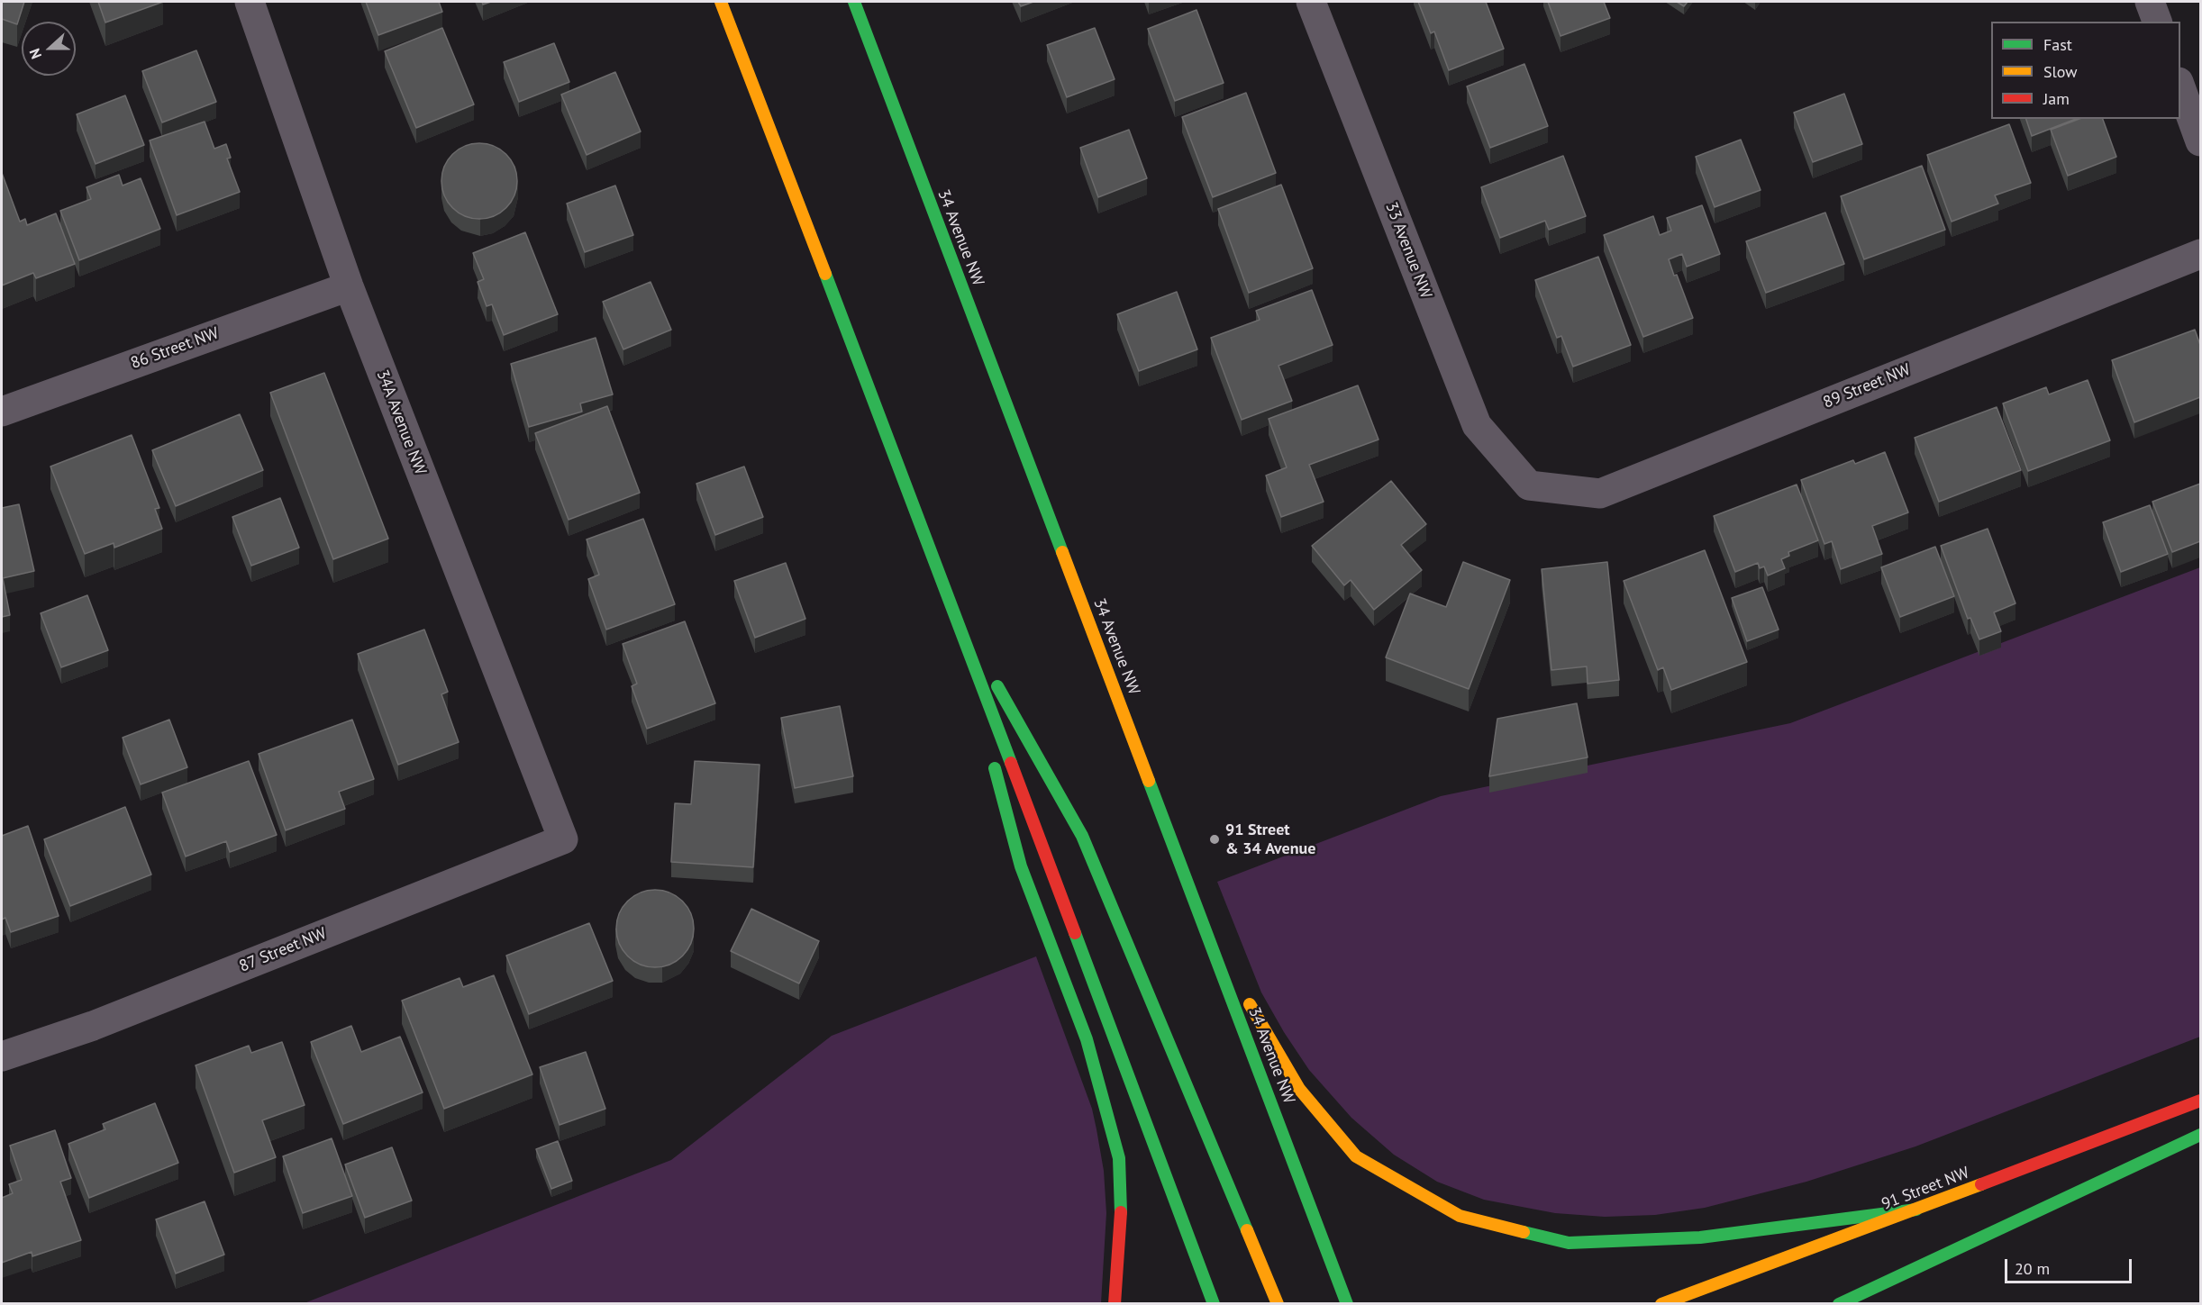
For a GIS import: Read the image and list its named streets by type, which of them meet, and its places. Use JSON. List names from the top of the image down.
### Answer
{
  "streets": {
    "main road": ["34 Avenue NW", "91 Street NW"],
    "street": [
      "33 Avenue NW",
      "86 Street NW",
      "89 Street NW",
      "34A Avenue NW",
      "87 Street NW"
    ]
  },
  "crossings": [
    ["33 Avenue NW", "89 Street NW"],
    ["86 Street NW", "34A Avenue NW"],
    ["34A Avenue NW", "87 Street NW"]
  ],
  "places": ["91 Street & 34 Avenue"],
  "legend": ["Fast", "Slow", "Jam"],
  "scale_bar": "20 m",
  "north": "left"
}
